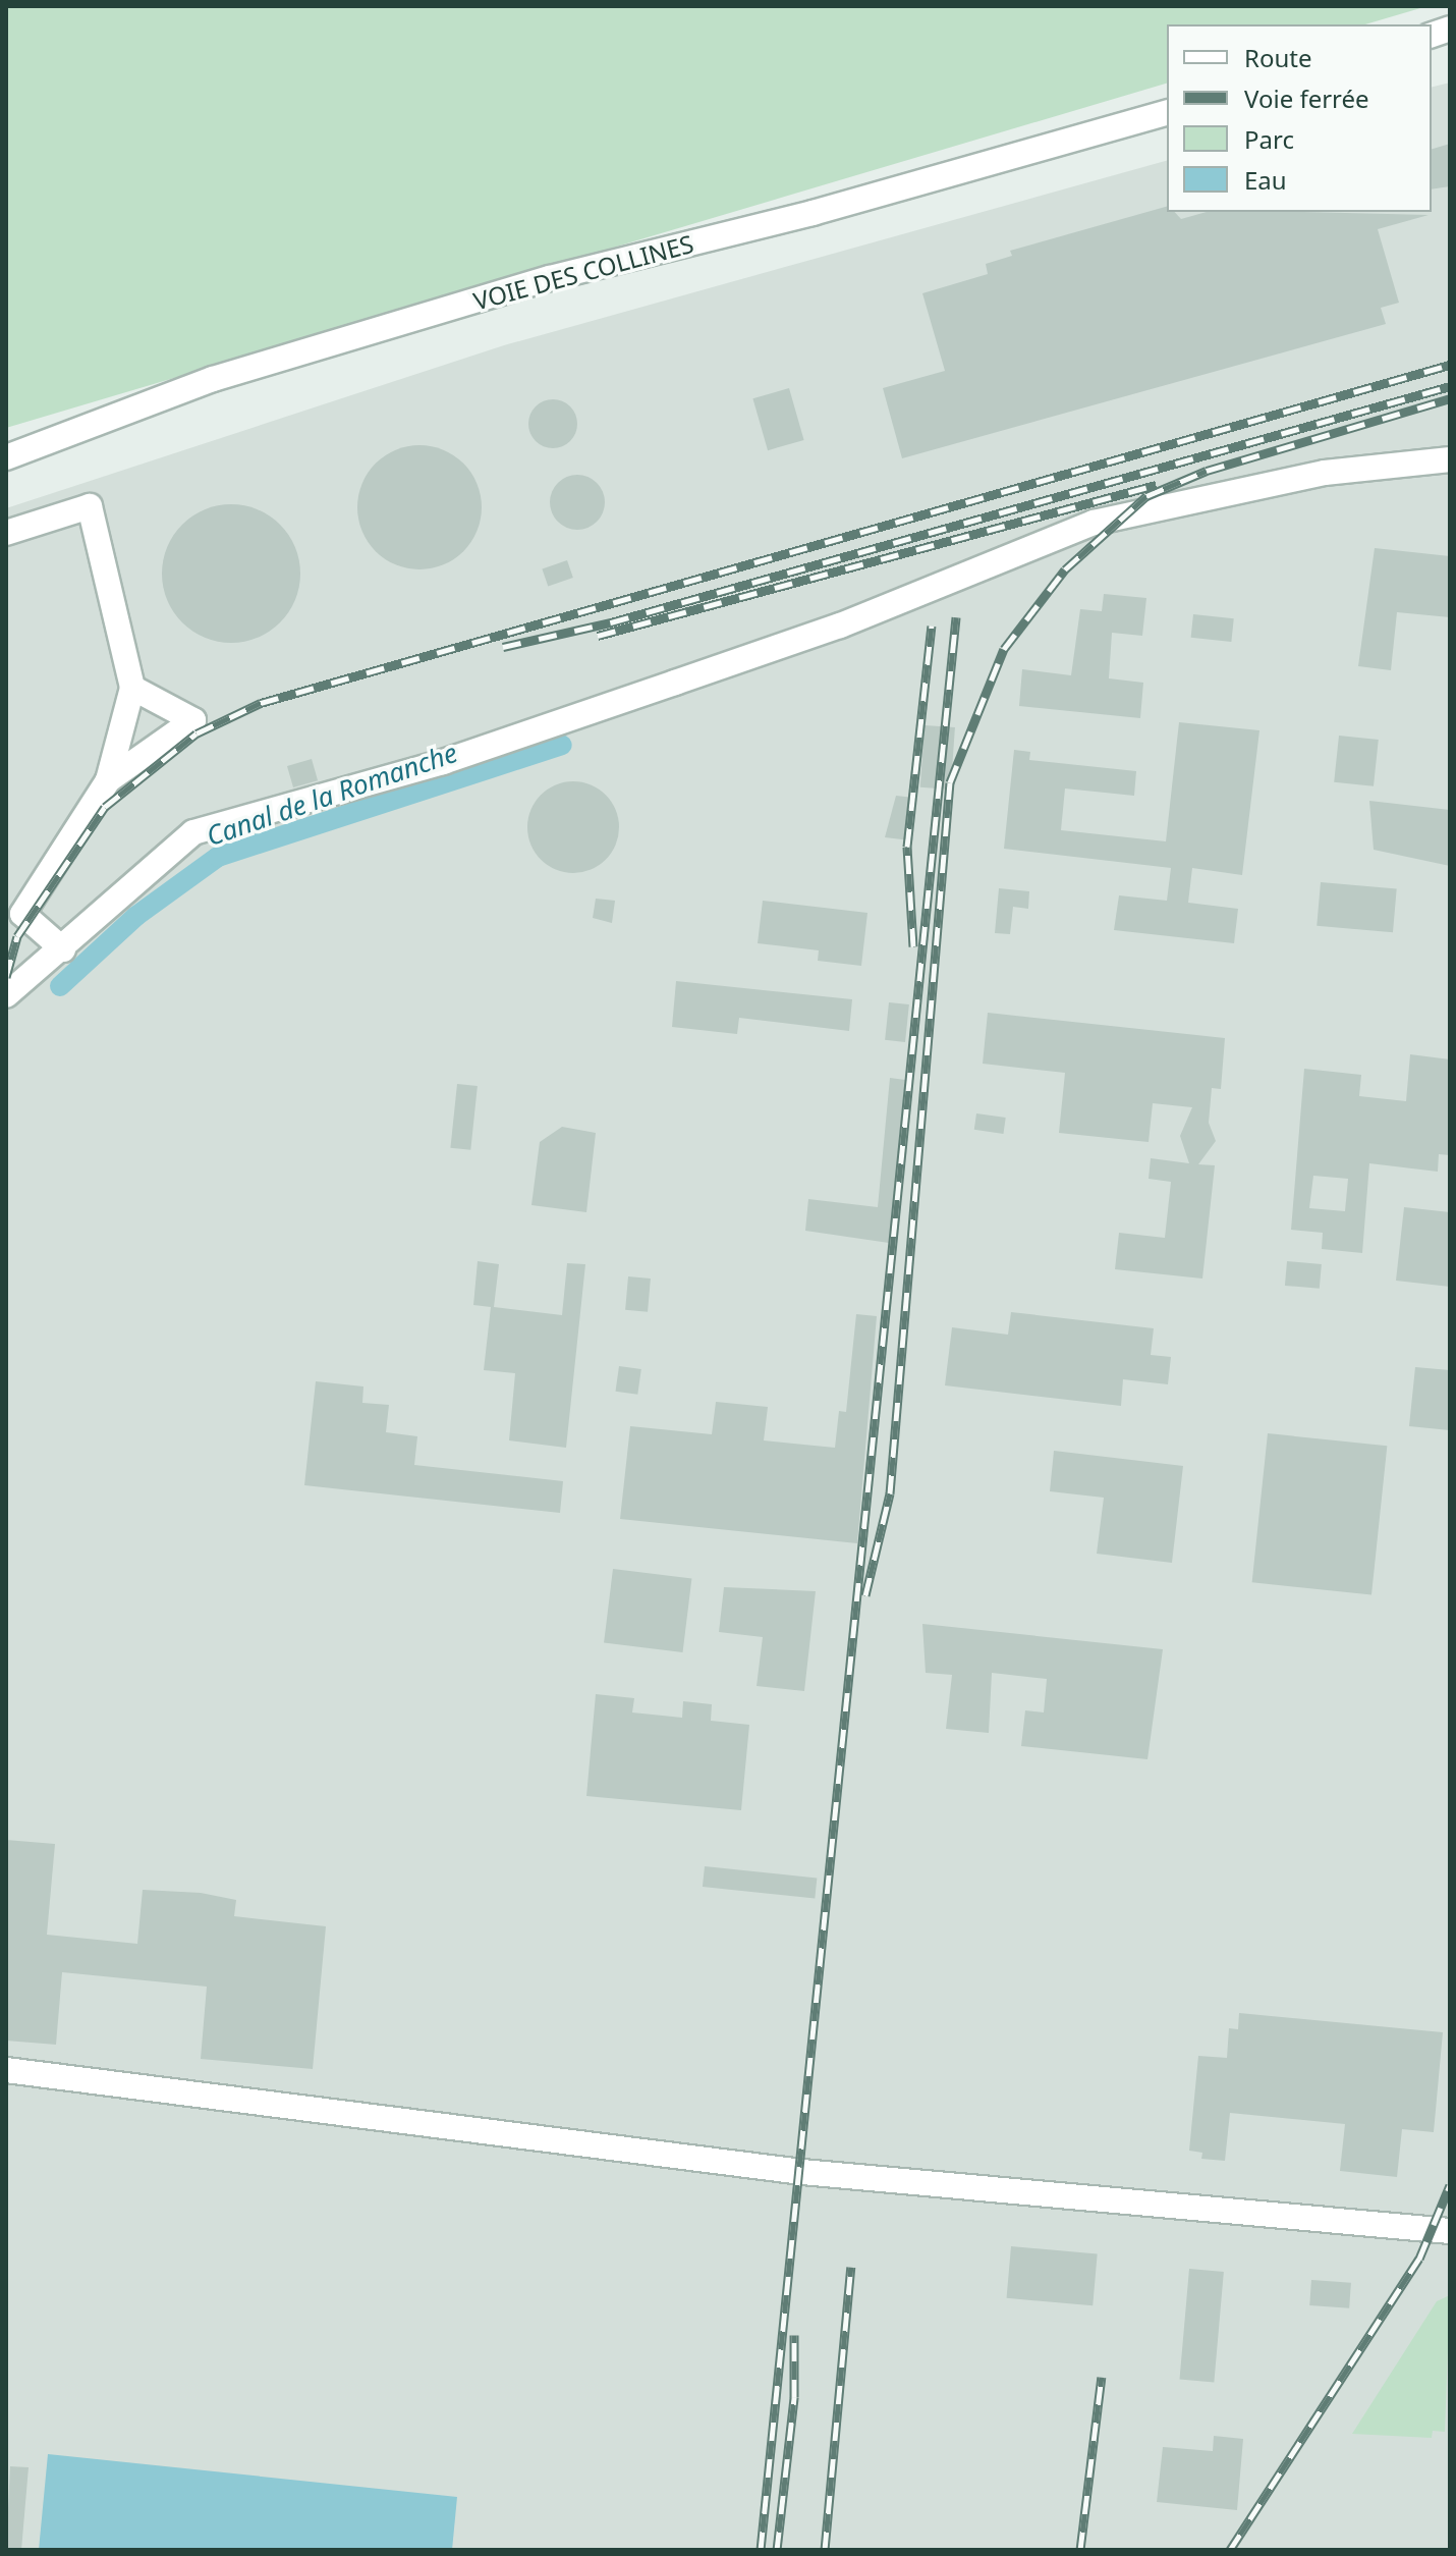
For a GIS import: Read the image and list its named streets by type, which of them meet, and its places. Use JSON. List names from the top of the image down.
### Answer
{
  "streets": {
    "street": ["VOIE DES COLLINES"]
  },
  "water": ["Canal de la Romanche"],
  "legend": [
    "Route",
    "Voie ferrée",
    "Parc",
    "Eau"
  ]
}
